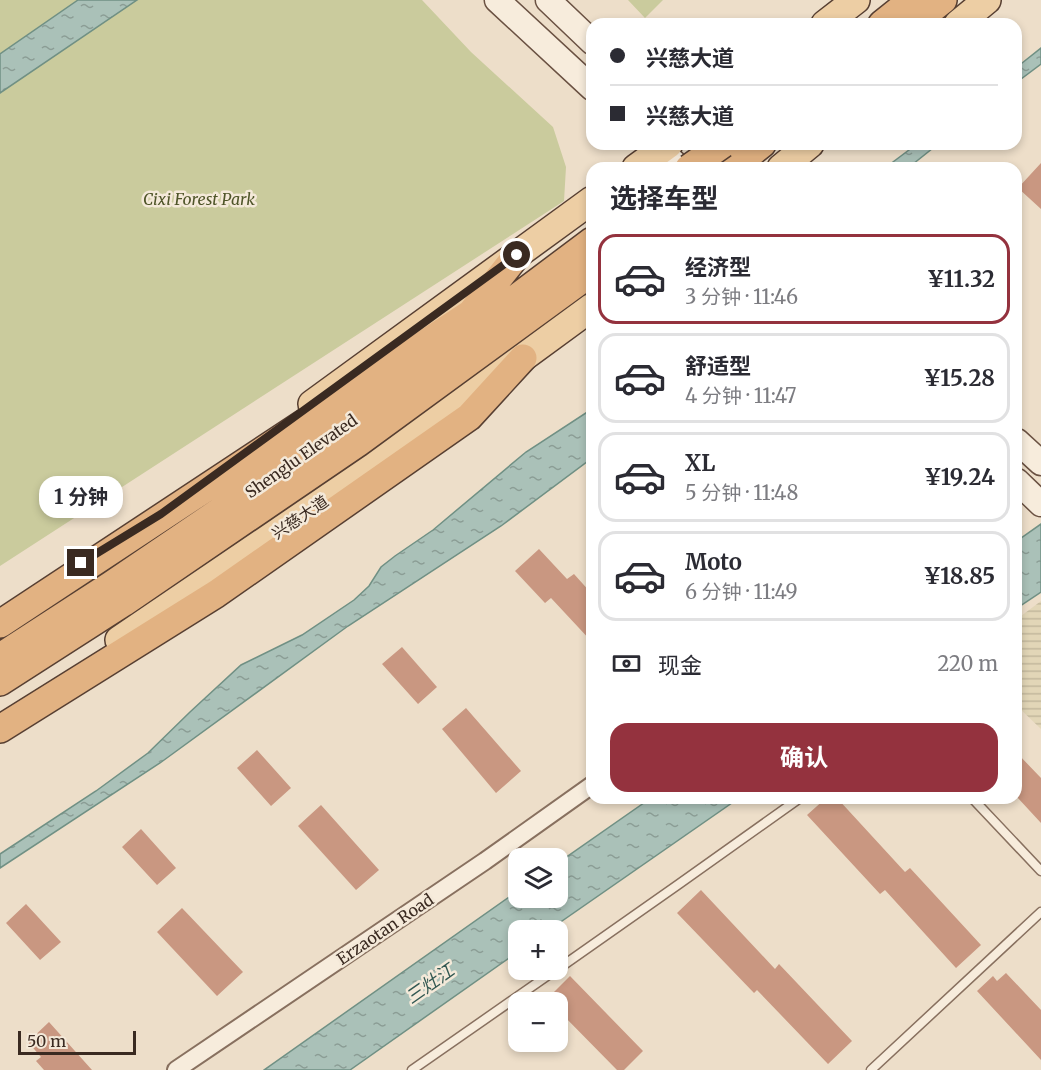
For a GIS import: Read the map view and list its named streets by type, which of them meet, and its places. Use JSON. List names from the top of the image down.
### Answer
{
  "streets": {
    "highway": ["Shenglu Elevated"],
    "main road": ["兴慈大道"],
    "street": ["Erzaotan Road"]
  },
  "water": ["三灶江"],
  "parks": ["Cixi Forest Park"],
  "scale_bar": "50 m",
  "page": {
    "banner": ["兴慈大道", "兴慈大道"],
    "heading": "选择车型",
    "list": [
      {
        "name": "经济型",
        "note": "3 分钟 · 11:46",
        "value": "¥11.32"
      },
      {
        "name": "舒适型",
        "note": "4 分钟 · 11:47",
        "value": "¥15.28"
      },
      {
        "name": "XL",
        "note": "5 分钟 · 11:48",
        "value": "¥19.24"
      },
      {
        "name": "Moto",
        "note": "6 分钟 · 11:49",
        "value": "¥18.85"
      }
    ],
    "bubble": "1 分钟",
    "pay": ["现金", "220 m"],
    "buttons": "确认",
    "map_buttons": ["+", "−"],
    "scale": "50 m"
  }
}
